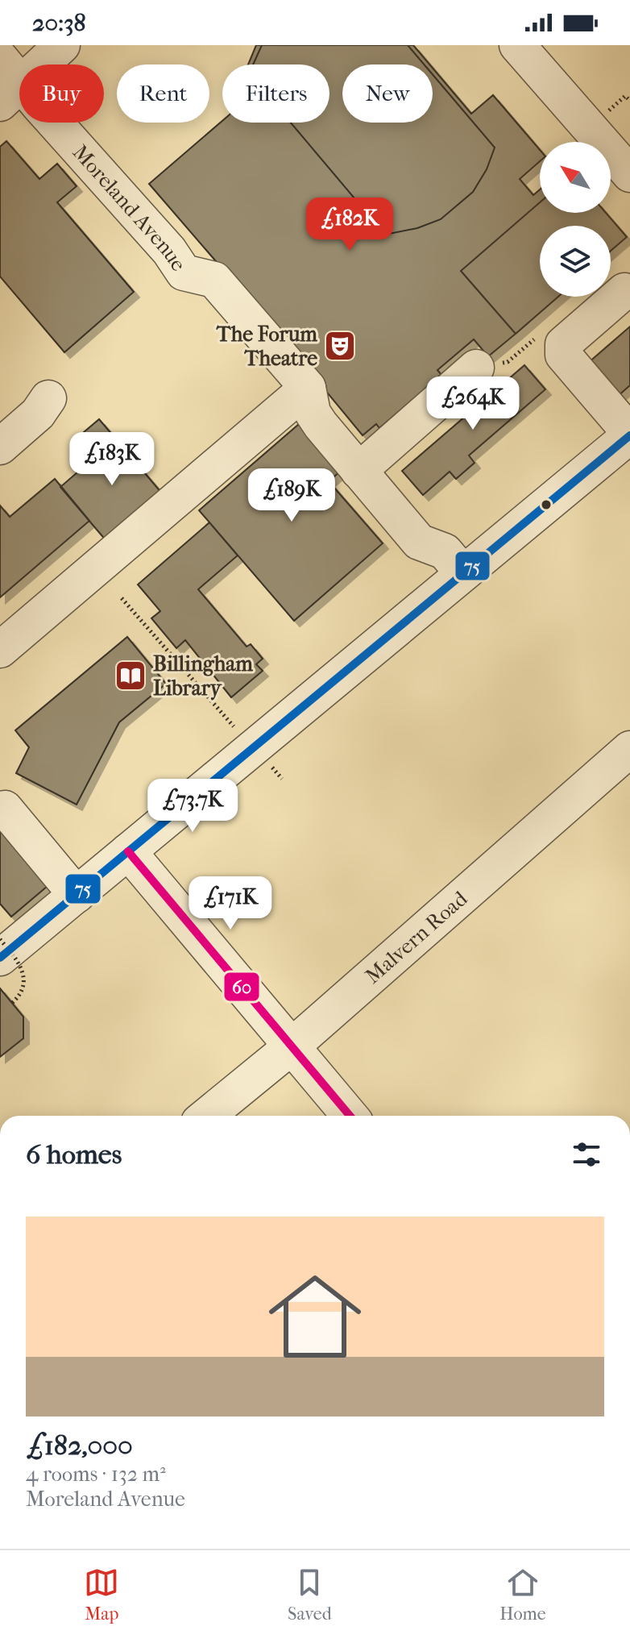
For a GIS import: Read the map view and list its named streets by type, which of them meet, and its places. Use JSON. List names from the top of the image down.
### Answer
{
  "streets": {
    "street": ["Moreland Avenue", "Malvern Road"]
  },
  "places": {
    "theatre": ["The Forum Theatre"],
    "library": ["Billingham Library"]
  },
  "lines": ["transit line 75", "transit line 60"],
  "north": "top left",
  "page": {
    "status": "20:38",
    "chip": [
      "Buy",
      "Rent",
      "Filters",
      "New"
    ],
    "price": [
      "£182K",
      "£264K",
      "£183K",
      "£189K",
      "£73.7K",
      "£171K"
    ],
    "heading": "6 homes",
    "list": [
      {
        "name": "£182,000",
        "note": "4 rooms · 132 m² · Moreland Avenue"
      }
    ],
    "tabs": ["Map", "Saved", "Home"]
  }
}
